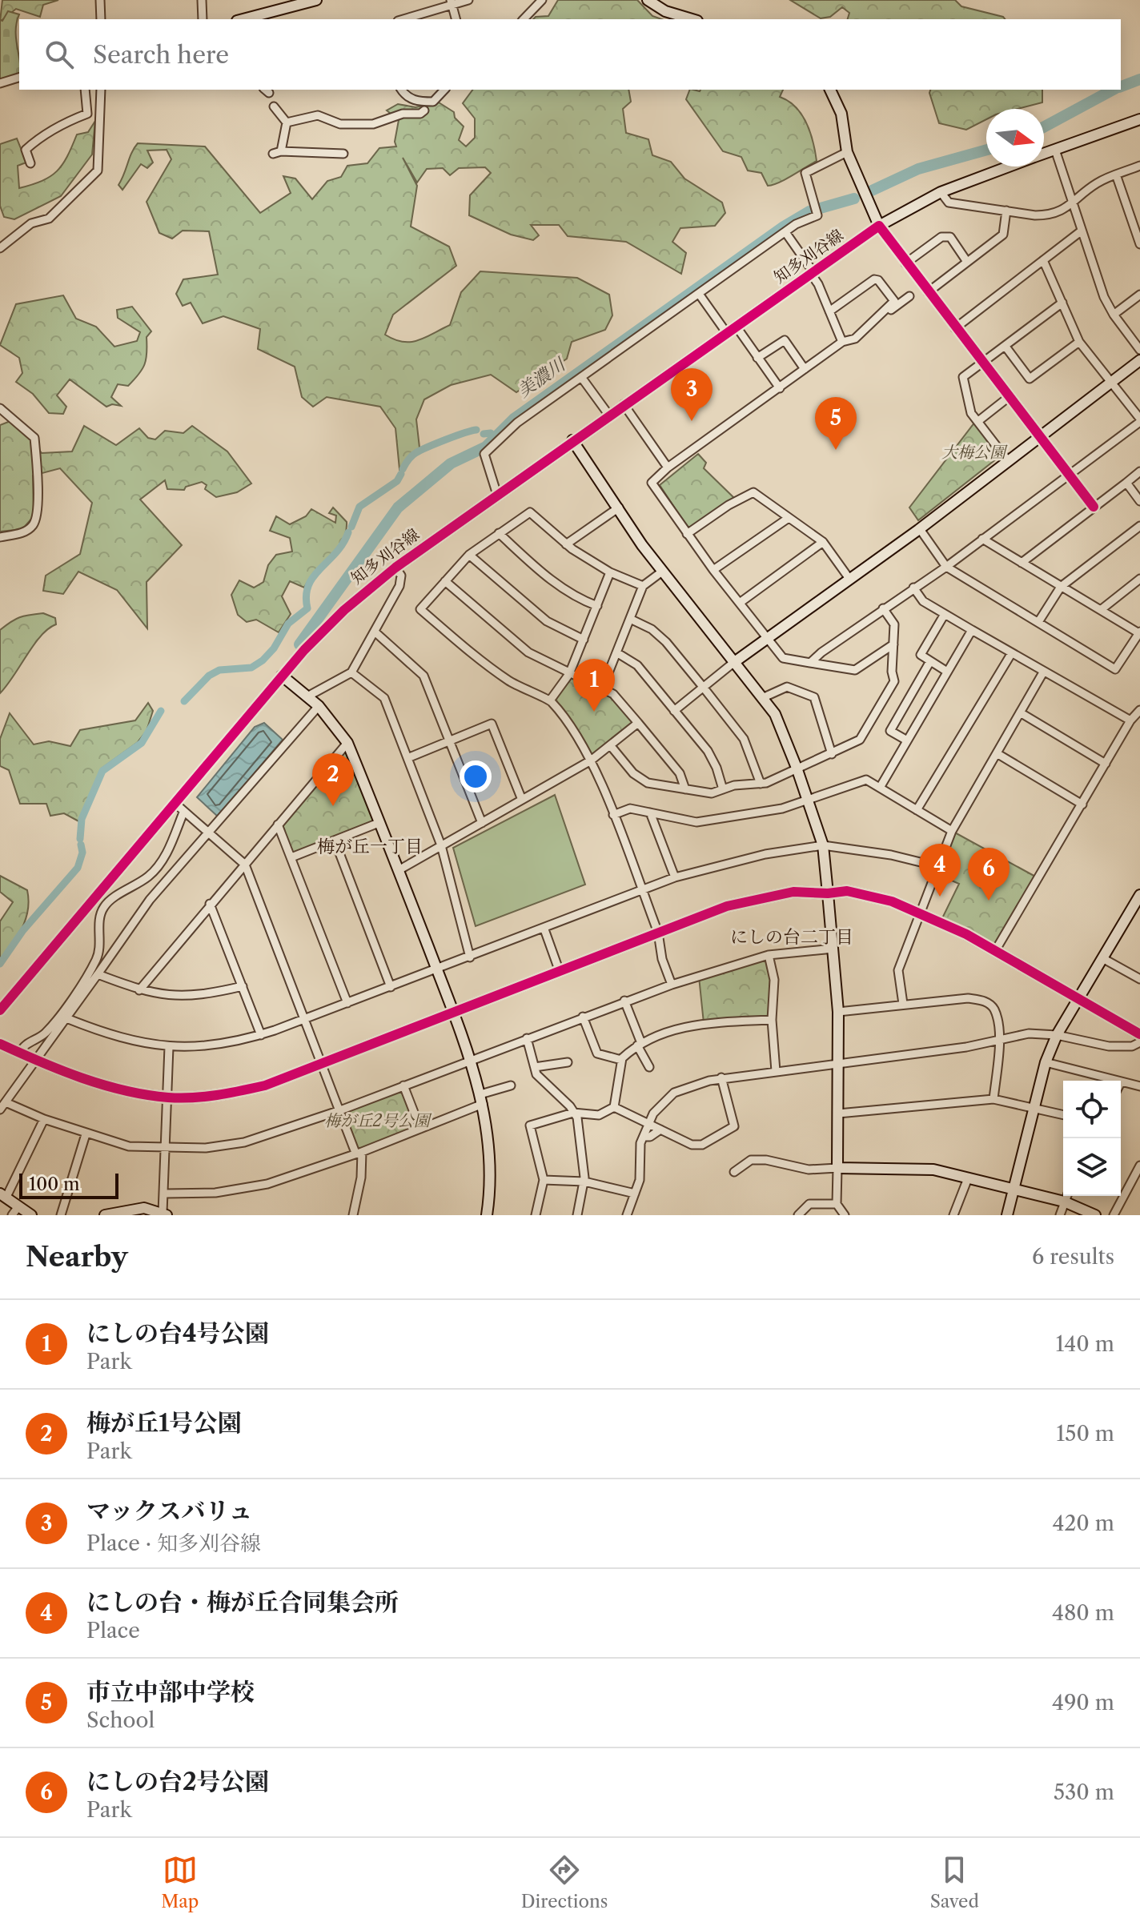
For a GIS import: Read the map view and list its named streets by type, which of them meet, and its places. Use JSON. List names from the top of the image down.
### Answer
{
  "streets": {
    "street": ["知多刈谷線"]
  },
  "districts": ["梅が丘一丁目", "にしの台二丁目"],
  "water": ["美濃川"],
  "parks": ["大梅公園", "梅が丘2号公園"],
  "scale_bar": "100 m",
  "north": "right",
  "page": {
    "search": "Search here",
    "pins": [
      "3",
      "5",
      "1",
      "2",
      "4",
      "6"
    ],
    "scale": "100 m",
    "heading": ["Nearby", "6 results"],
    "list": [
      {
        "mark": "1",
        "name": "にしの台4号公園",
        "note": "Park",
        "value": "140 m"
      },
      {
        "mark": "2",
        "name": "梅が丘1号公園",
        "note": "Park",
        "value": "150 m"
      },
      {
        "mark": "3",
        "name": "マックスバリュ",
        "note": "Place · 知多刈谷線",
        "value": "420 m"
      },
      {
        "mark": "4",
        "name": "にしの台・梅が丘合同集会所",
        "note": "Place",
        "value": "480 m"
      },
      {
        "mark": "5",
        "name": "市立中部中学校",
        "note": "School",
        "value": "490 m"
      },
      {
        "mark": "6",
        "name": "にしの台2号公園",
        "note": "Park",
        "value": "530 m"
      }
    ],
    "nav": ["Map", "Directions", "Saved"]
  }
}
